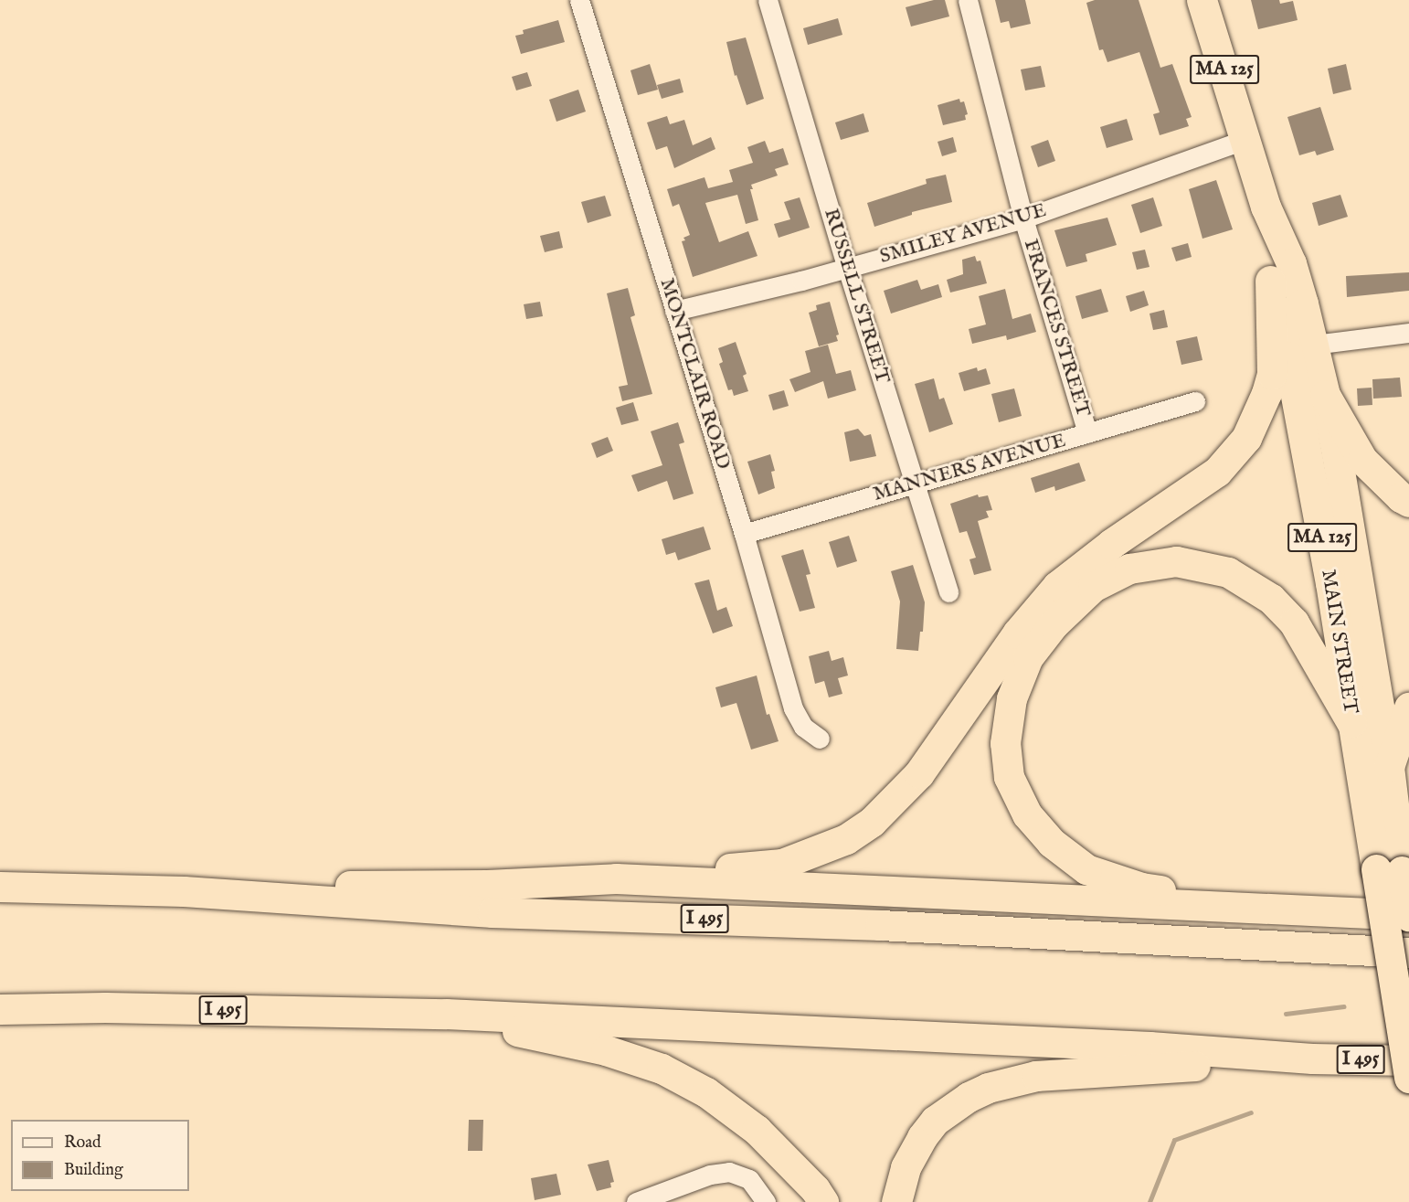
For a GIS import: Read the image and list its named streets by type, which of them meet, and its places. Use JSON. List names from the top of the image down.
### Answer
{
  "streets": {
    "highway": ["MA 125", "MAIN STREET", "I 495"],
    "street": [
      "SMILEY AVENUE",
      "RUSSELL STREET",
      "FRANCES STREET",
      "MONTCLAIR ROAD",
      "MANNERS AVENUE"
    ]
  },
  "crossings": [
    ["SMILEY AVENUE", "RUSSELL STREET"],
    ["SMILEY AVENUE", "FRANCES STREET"],
    ["SMILEY AVENUE", "MONTCLAIR ROAD"],
    ["SMILEY AVENUE", "MAIN STREET"],
    ["RUSSELL STREET", "MANNERS AVENUE"],
    ["FRANCES STREET", "MANNERS AVENUE"],
    ["MONTCLAIR ROAD", "MANNERS AVENUE"]
  ],
  "legend": ["Road", "Building"]
}
